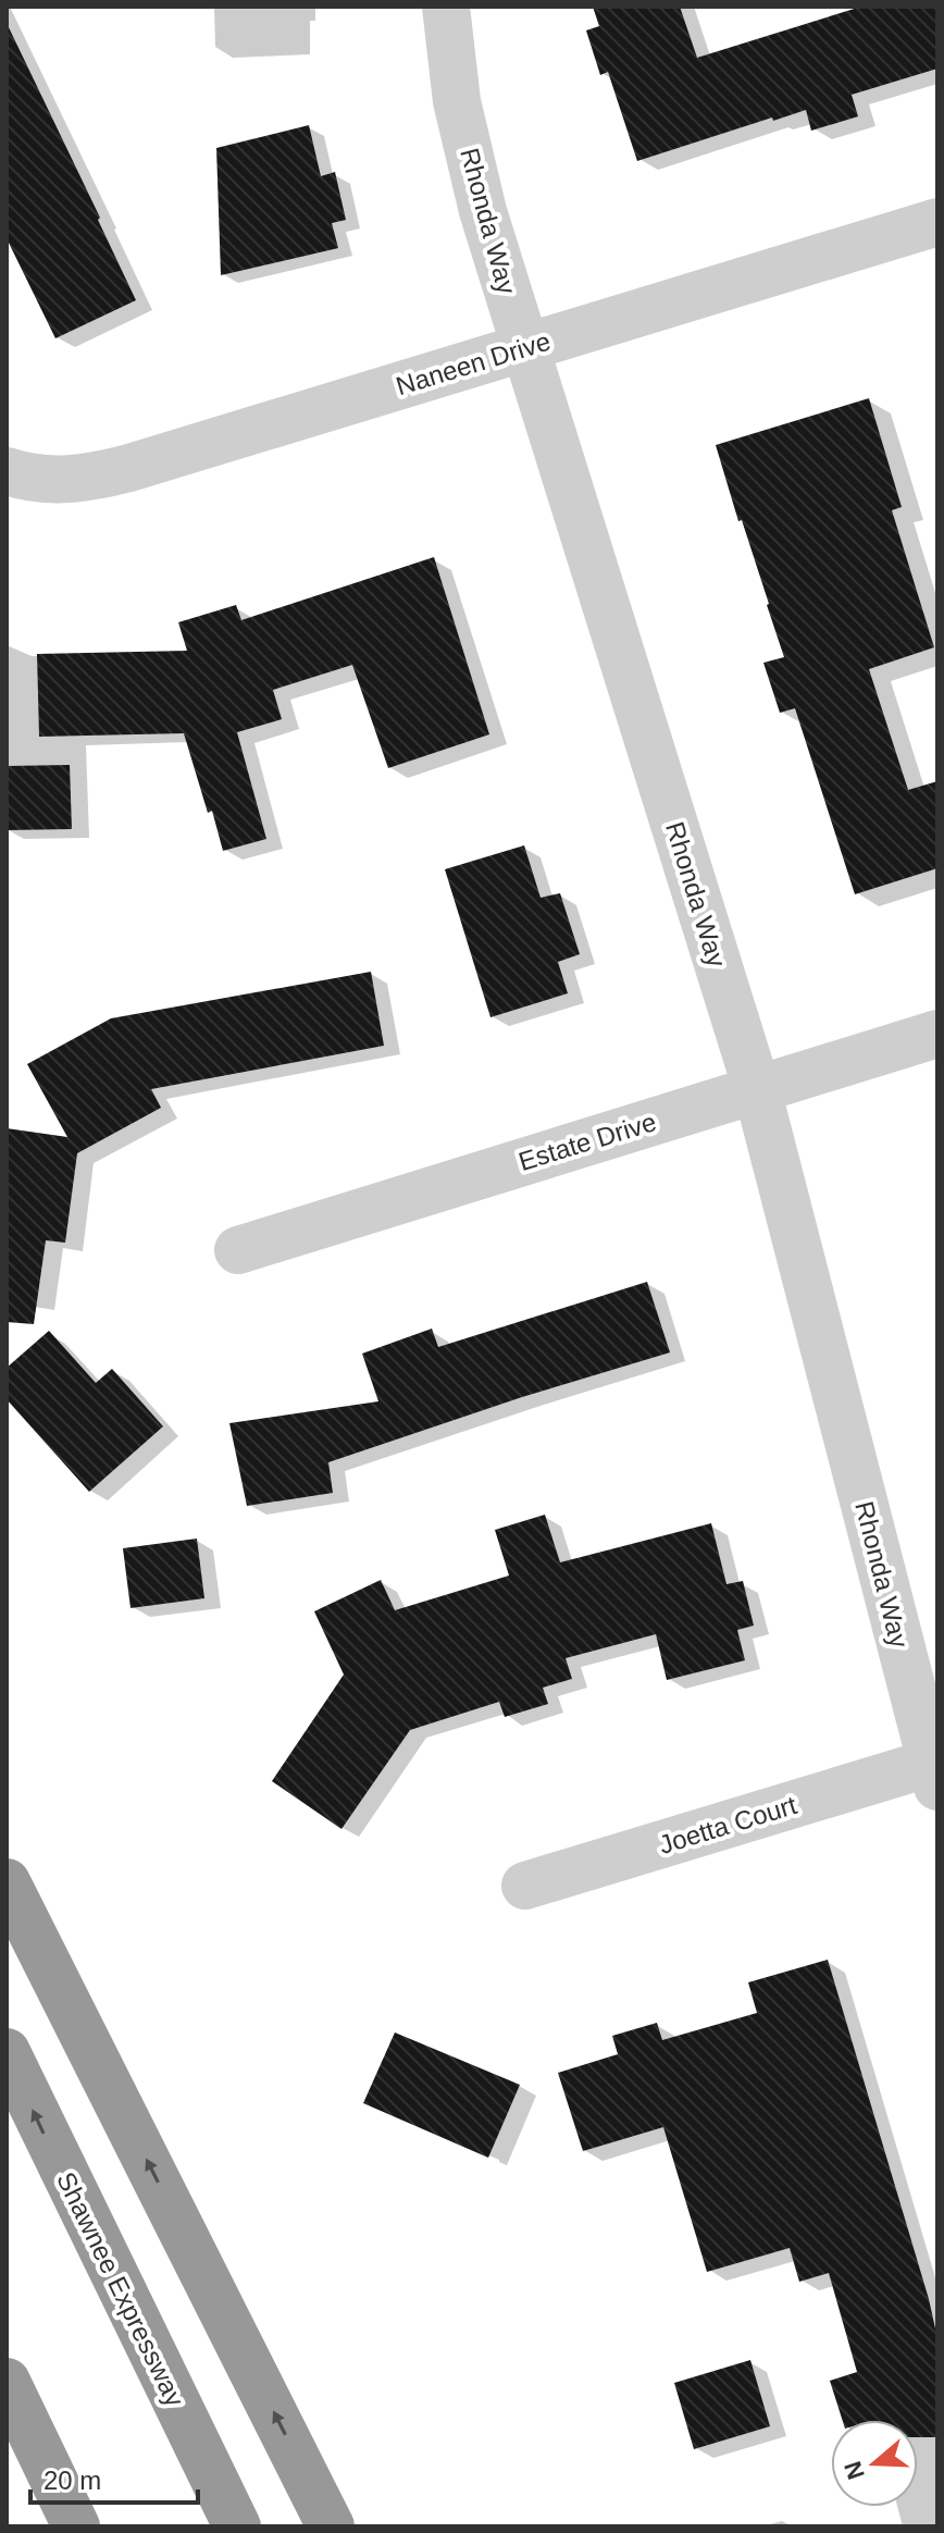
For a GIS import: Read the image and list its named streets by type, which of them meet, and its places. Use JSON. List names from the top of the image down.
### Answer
{
  "streets": {
    "highway": ["Shawnee Expressway"],
    "street": [
      "Rhonda Way",
      "Naneen Drive",
      "Estate Drive",
      "Joetta Court"
    ]
  },
  "crossings": [
    ["Rhonda Way", "Naneen Drive"],
    ["Rhonda Way", "Estate Drive"],
    ["Rhonda Way", "Joetta Court"]
  ],
  "scale_bar": "20 m",
  "north": "left"
}
